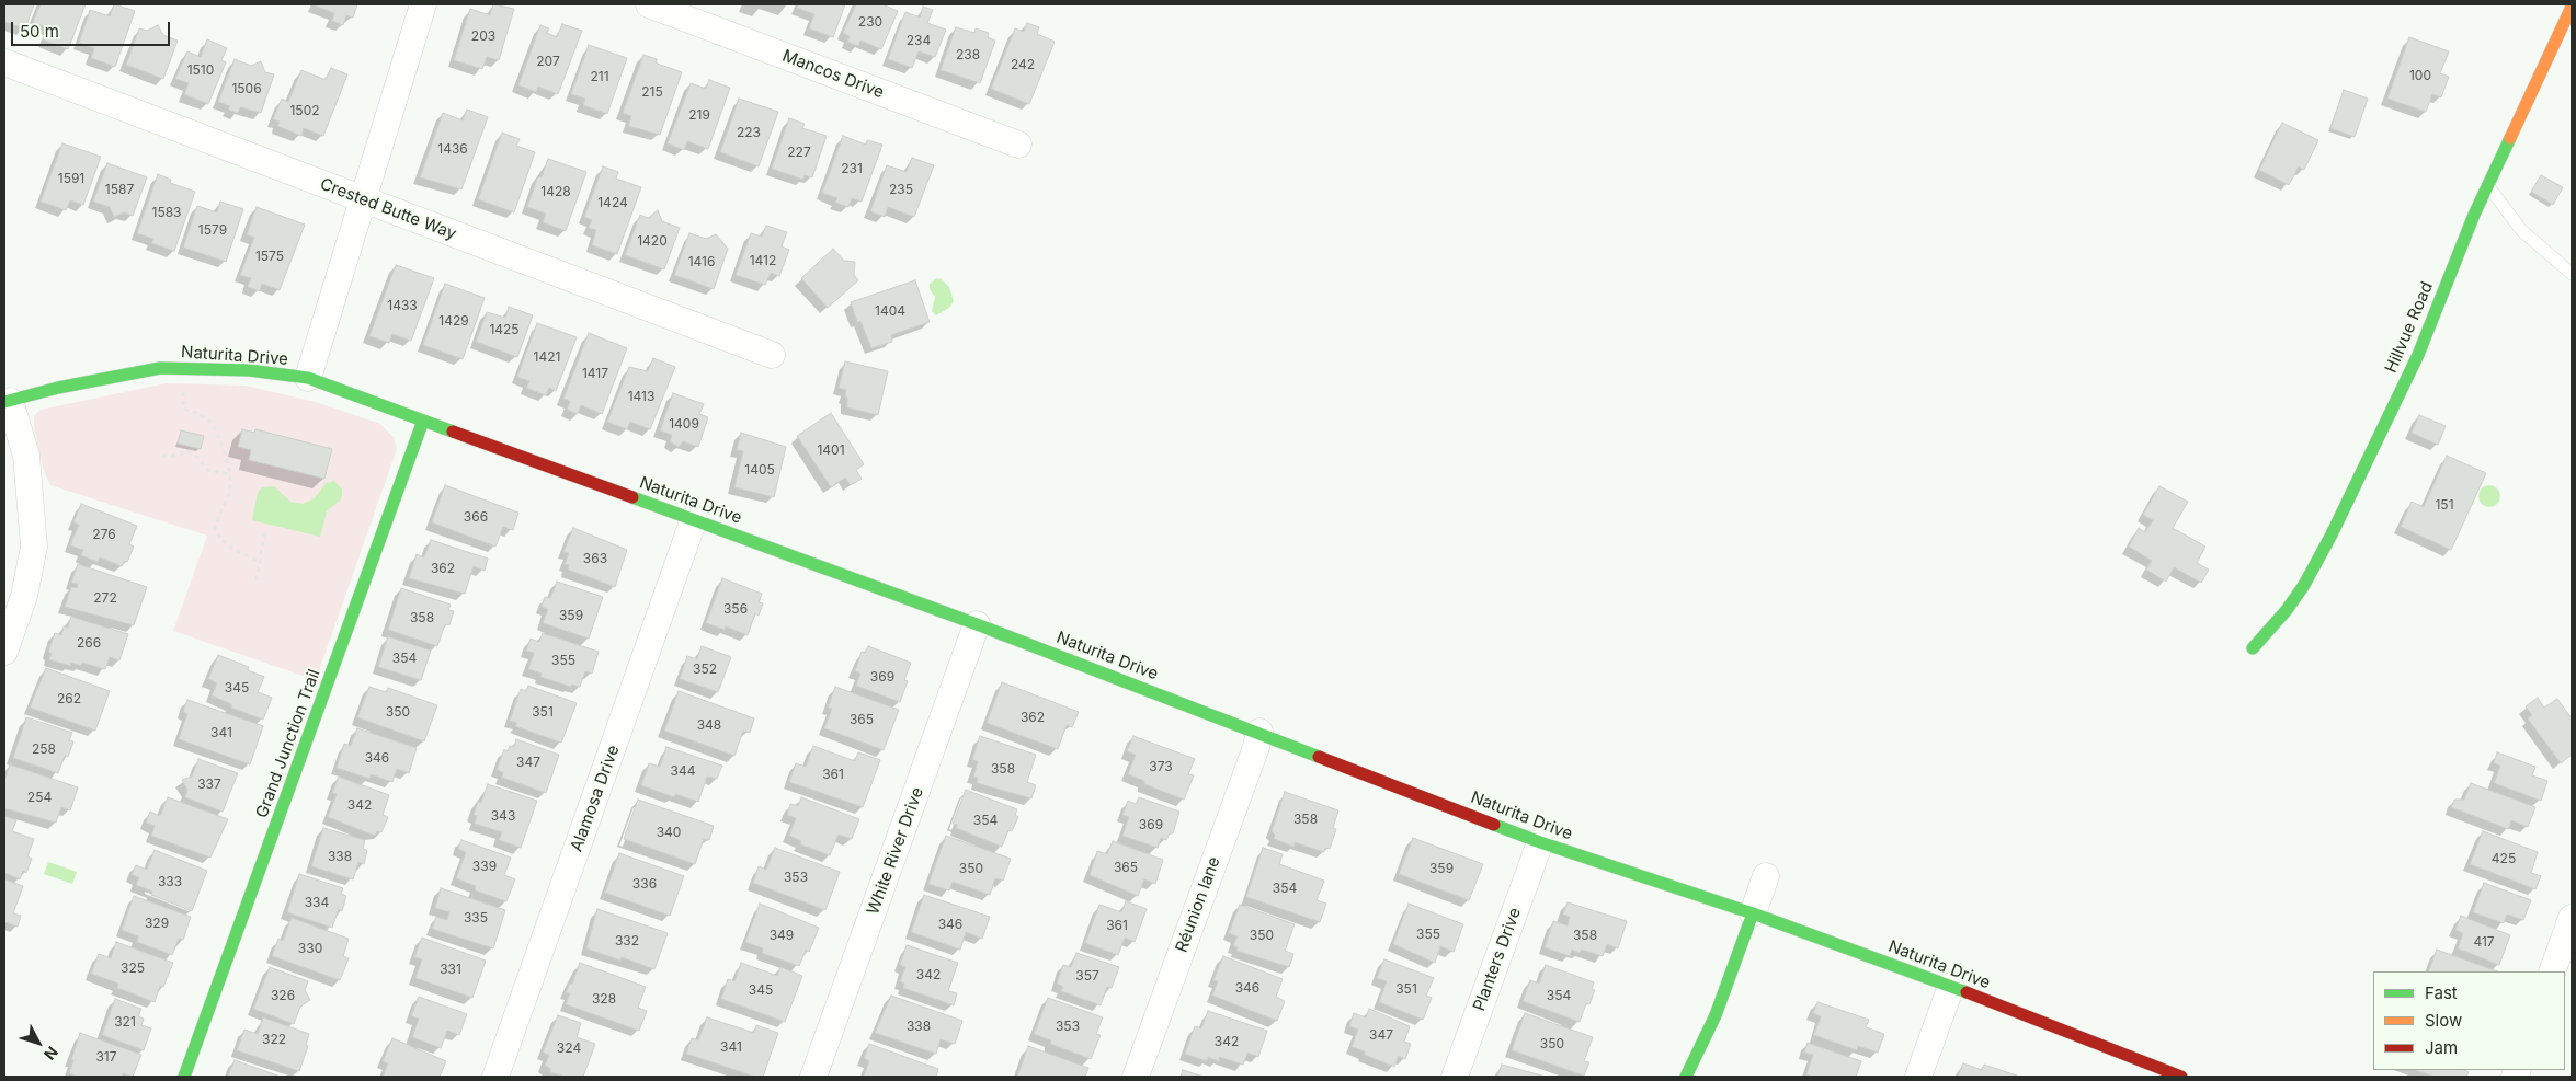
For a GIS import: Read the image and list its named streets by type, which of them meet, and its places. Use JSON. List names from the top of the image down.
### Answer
{
  "streets": {
    "street": [
      "Mancos Drive",
      "Crested Butte Way",
      "Hillvue Road",
      "Naturita Drive",
      "Grand Junction Trail",
      "Alamosa Drive",
      "White River Drive",
      "Réunion lane",
      "Planters Drive"
    ]
  },
  "crossings": [
    ["Naturita Drive", "Grand Junction Trail"],
    ["Naturita Drive", "Alamosa Drive"],
    ["Naturita Drive", "White River Drive"],
    ["Naturita Drive", "Réunion lane"],
    ["Naturita Drive", "Planters Drive"]
  ],
  "house_numbers": [
    "230",
    "203",
    "234",
    "238",
    "207",
    "242",
    "1510",
    "100",
    "211",
    "1506",
    "215",
    "1502",
    "219",
    "223",
    "1436",
    "227",
    "231",
    "1591",
    "1587",
    "235",
    "1428",
    "1424",
    "1583",
    "1579",
    "1420",
    "1575",
    "1412",
    "1416",
    "1433",
    "1404",
    "1429",
    "1425",
    "1421",
    "1417",
    "1413",
    "1409",
    "1401",
    "1405",
    "151",
    "366",
    "276",
    "363",
    "362",
    "272",
    "356",
    "359",
    "358",
    "266",
    "354",
    "355",
    "352",
    "369",
    "345",
    "262",
    "350",
    "351",
    "362",
    "365",
    "348",
    "341",
    "258",
    "346",
    "347",
    "373",
    "358",
    "344",
    "361",
    "337",
    "254",
    "342",
    "343",
    "358",
    "354",
    "369",
    "340",
    "338",
    "425",
    "339",
    "365",
    "350",
    "359",
    "353",
    "333",
    "336",
    "354",
    "334",
    "335",
    "329",
    "346",
    "361",
    "355",
    "349",
    "350",
    "358",
    "332",
    "417",
    "330",
    "325",
    "331",
    "342",
    "357",
    "346",
    "351",
    "345",
    "326",
    "354",
    "328",
    "321",
    "338",
    "353",
    "347",
    "322",
    "342",
    "350",
    "341",
    "324",
    "317"
  ],
  "legend": ["Fast", "Slow", "Jam"],
  "scale_bar": "50 m",
  "north": "bottom right"
}
